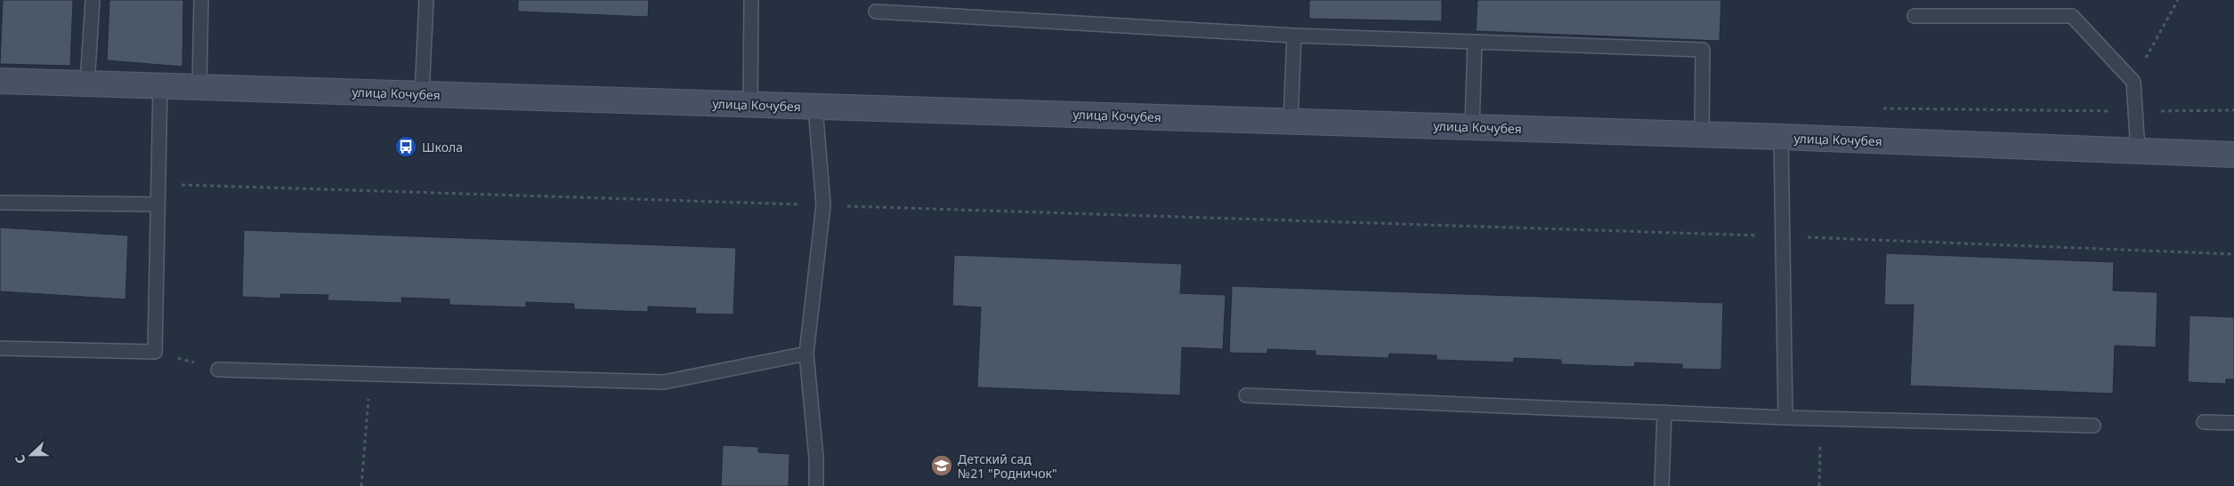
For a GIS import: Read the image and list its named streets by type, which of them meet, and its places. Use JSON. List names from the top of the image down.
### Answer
{
  "streets": {
    "street": ["улица Кочубея"]
  },
  "places": {
    "bus stop": ["Школа"],
    "school or university": ["Детский сад №21 \"Родничок\""]
  },
  "north": "left"
}
